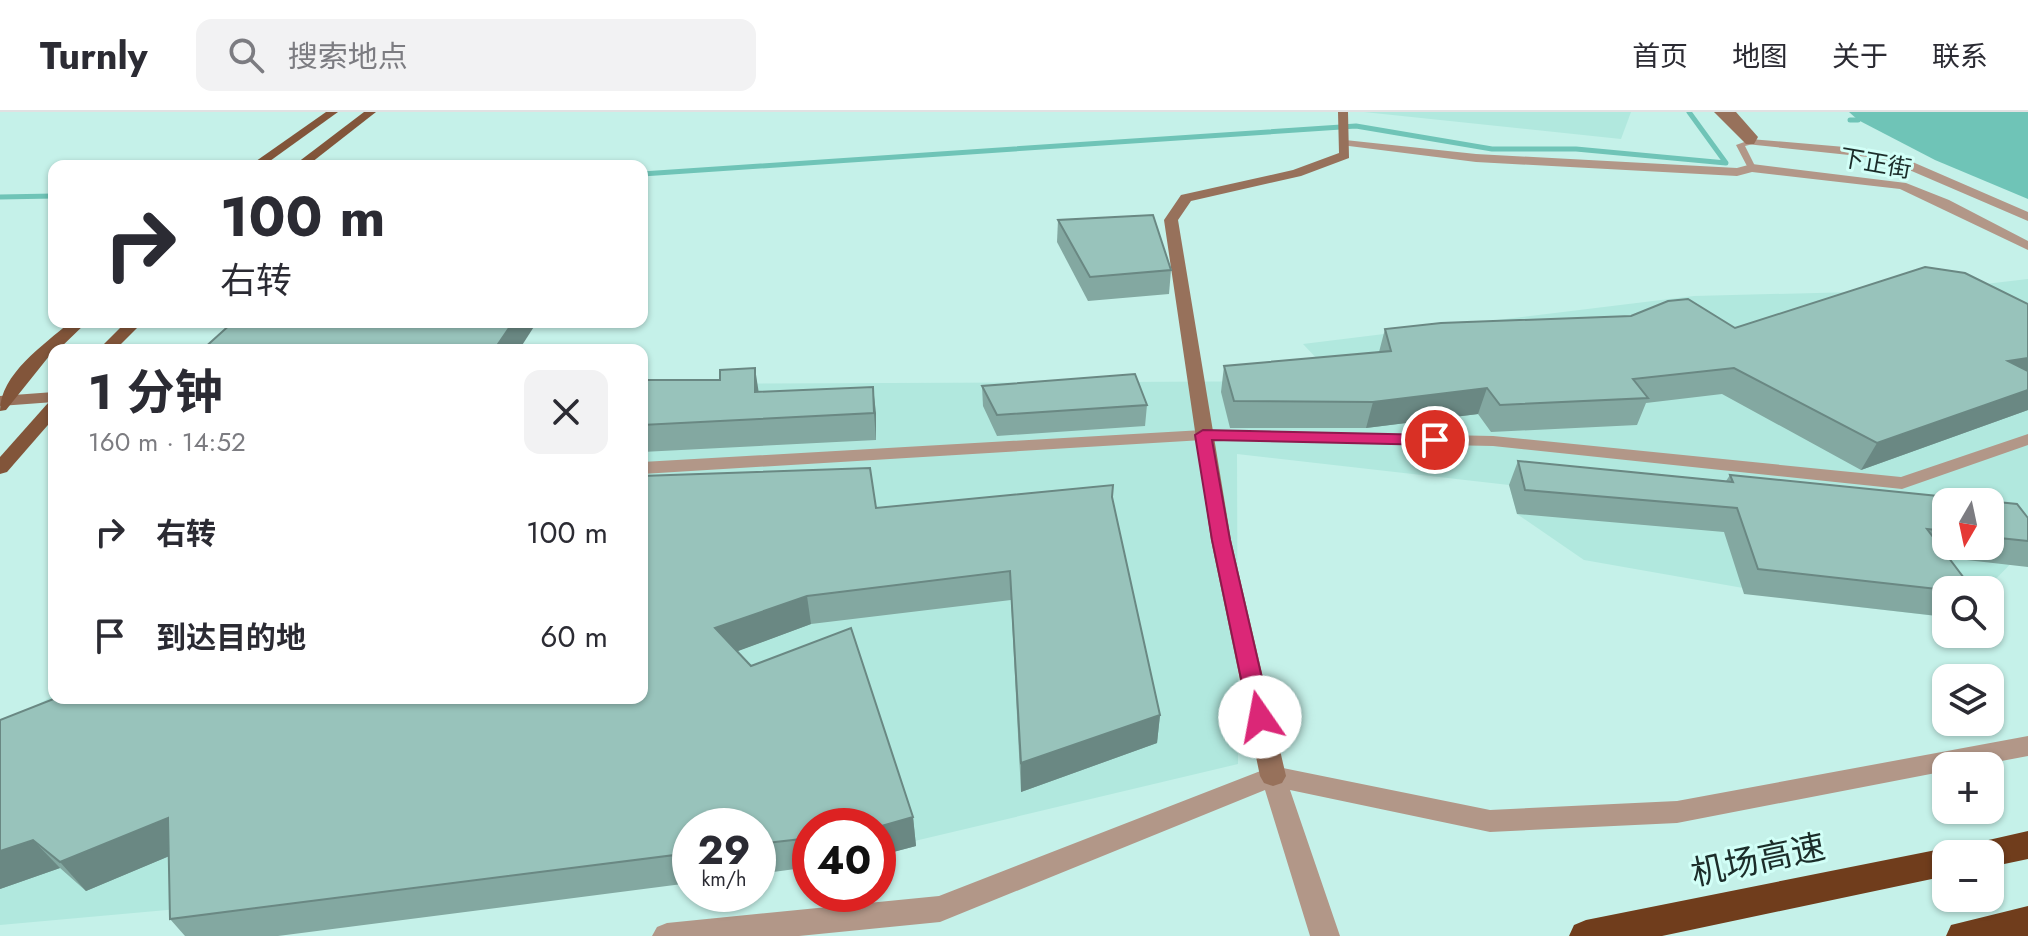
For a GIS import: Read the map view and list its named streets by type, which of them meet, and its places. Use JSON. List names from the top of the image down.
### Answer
{
  "streets": {
    "highway": ["机场高速"],
    "street": ["下正街"]
  },
  "north": "bottom",
  "page": {
    "header": "Turnly",
    "search": "搜索地点",
    "nav": [
      "首页",
      "地图",
      "关于",
      "联系"
    ],
    "turn": ["100 m", "右转"],
    "heading": ["1 分钟", "160 m · 14:52"],
    "list": [
      {
        "name": "右转",
        "value": "100 m"
      },
      {
        "name": "到达目的地",
        "value": "60 m"
      }
    ],
    "map_buttons": ["+", "−"],
    "speed": "29 km/h",
    "limit": "40"
  }
}
